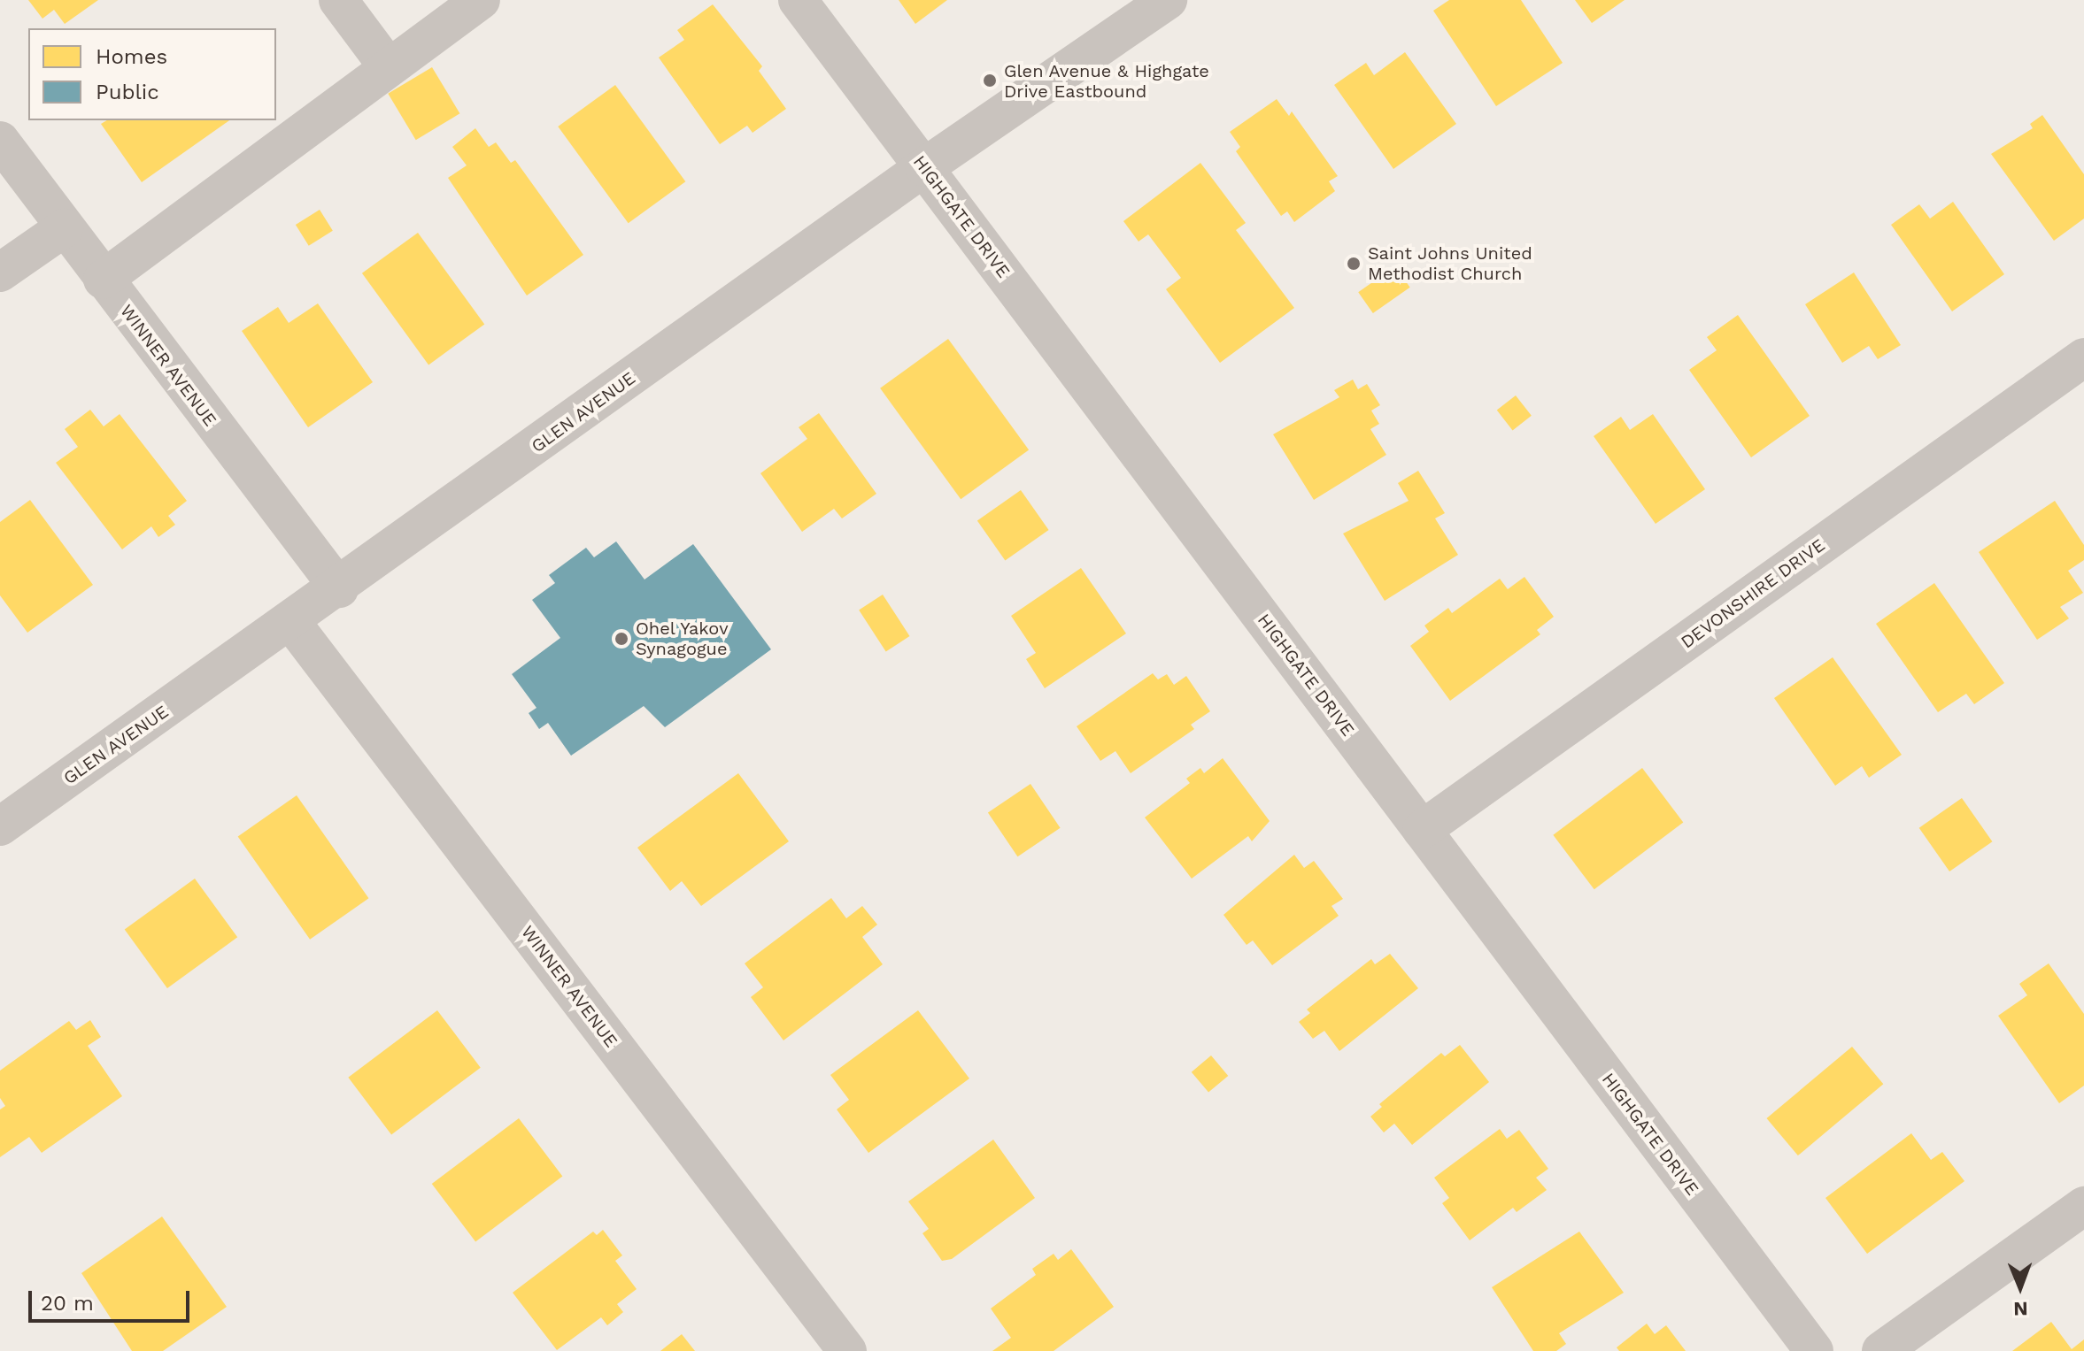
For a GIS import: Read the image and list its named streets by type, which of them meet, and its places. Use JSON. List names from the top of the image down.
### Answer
{
  "streets": {
    "street": [
      "HIGHGATE DRIVE",
      "WINNER AVENUE",
      "GLEN AVENUE",
      "DEVONSHIRE DRIVE"
    ]
  },
  "crossings": [
    ["HIGHGATE DRIVE", "GLEN AVENUE"],
    ["HIGHGATE DRIVE", "DEVONSHIRE DRIVE"],
    ["WINNER AVENUE", "GLEN AVENUE"]
  ],
  "places": ["Glen Avenue & Highgate Drive Eastbound", "Saint Johns United Methodist Church", "Ohel Yakov Synagogue"],
  "legend": ["Homes", "Public"],
  "scale_bar": "20 m",
  "north": "bottom"
}
